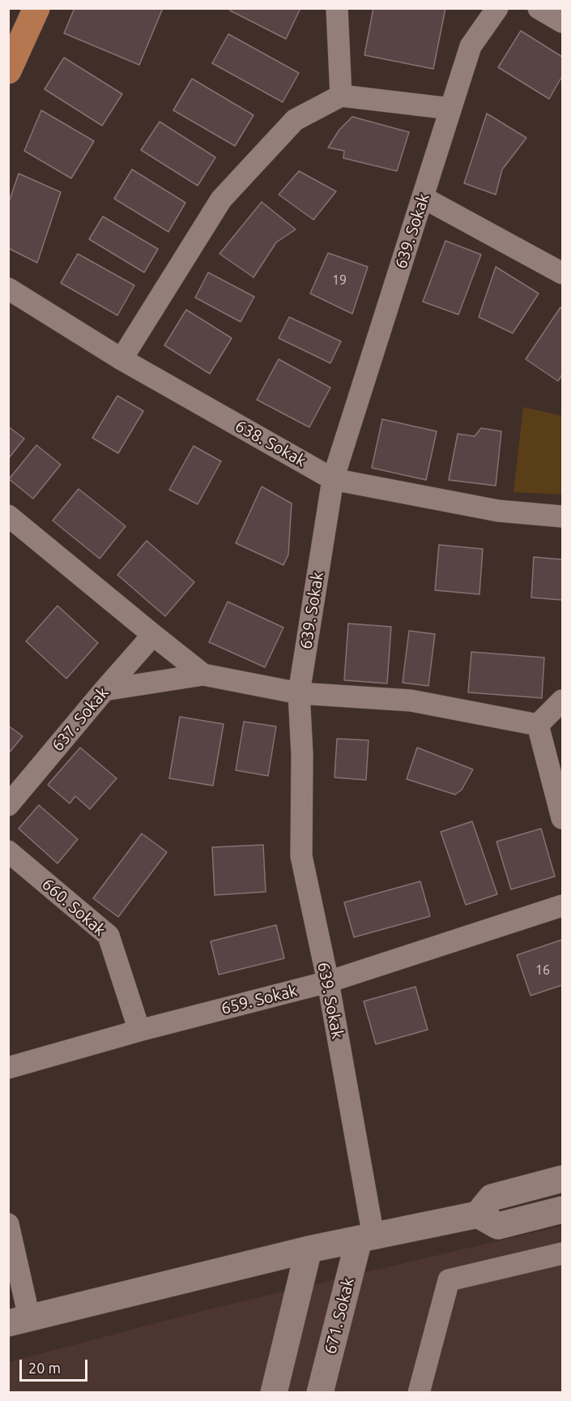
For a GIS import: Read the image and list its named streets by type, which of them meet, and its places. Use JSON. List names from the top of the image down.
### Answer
{
  "streets": {
    "street": [
      "639. Sokak",
      "638. Sokak",
      "637. Sokak",
      "660. Sokak",
      "659. Sokak",
      "671. Sokak"
    ]
  },
  "crossings": [
    ["639. Sokak", "638. Sokak"],
    ["639. Sokak", "659. Sokak"],
    ["639. Sokak", "671. Sokak"],
    ["660. Sokak", "659. Sokak"]
  ],
  "house_numbers": ["19", "16"],
  "scale_bar": "20 m"
}
